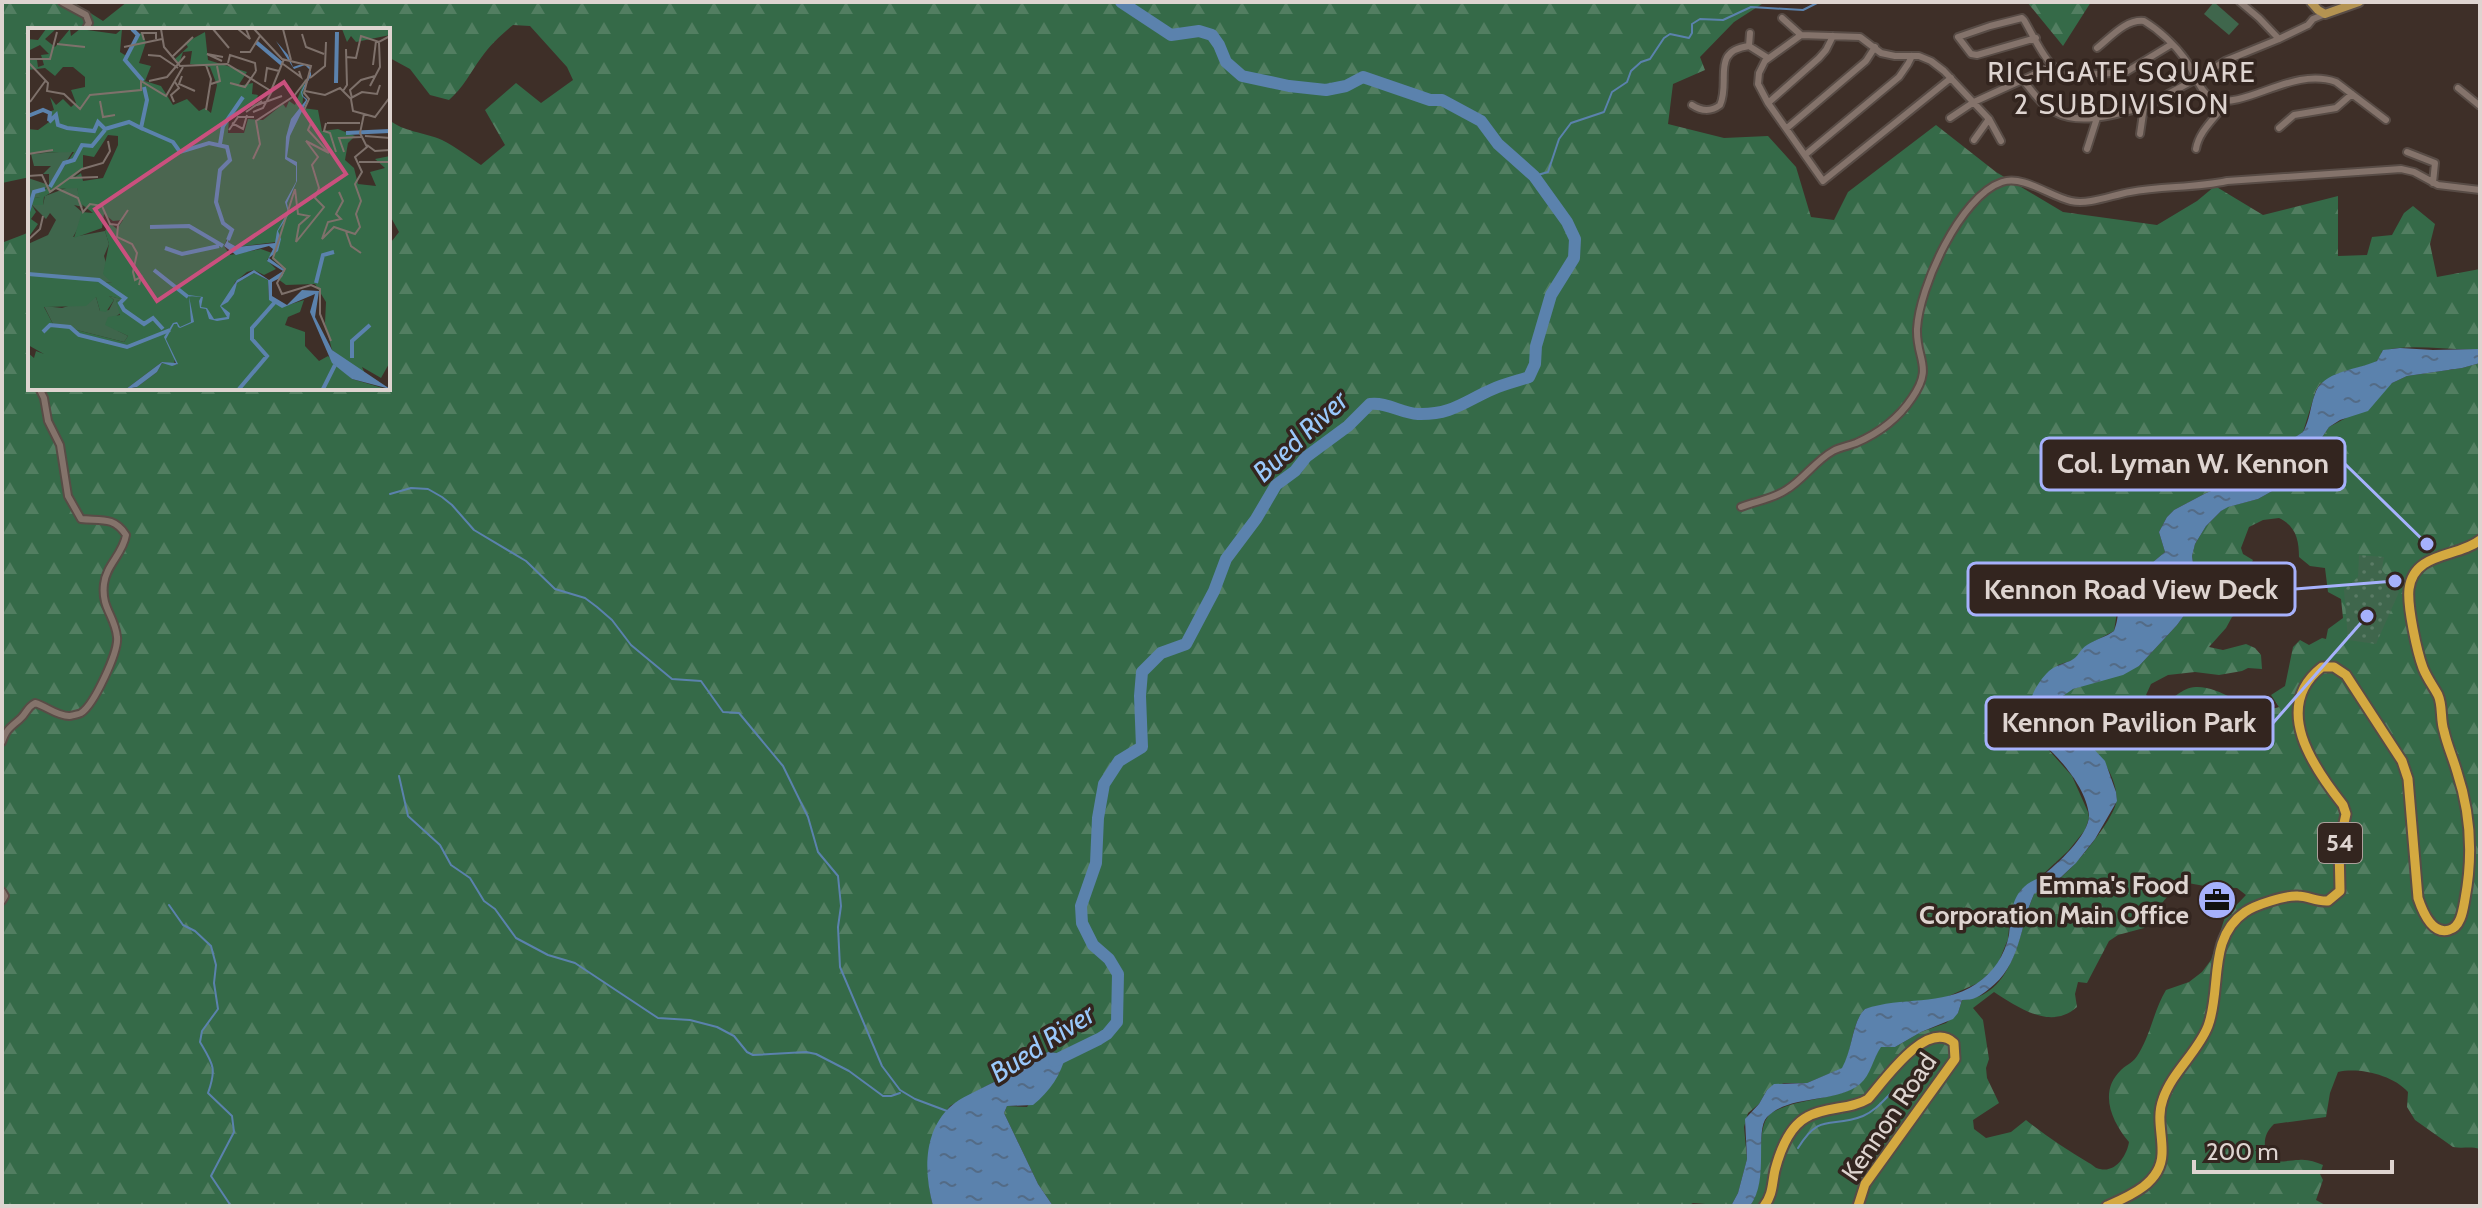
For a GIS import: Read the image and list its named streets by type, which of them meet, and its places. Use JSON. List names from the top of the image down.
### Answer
{
  "streets": {
    "highway": ["54", "Kennon Road"]
  },
  "districts": ["RICHGATE SQUARE 2 SUBDIVISION"],
  "water": ["Bued River"],
  "places": {
    "other": ["Col. Lyman W. Kennon", "Kennon Road View Deck", "Kennon Pavilion Park"],
    "office": ["Emma's Food Corporation Main Office"]
  },
  "scale_bar": "200 m"
}
